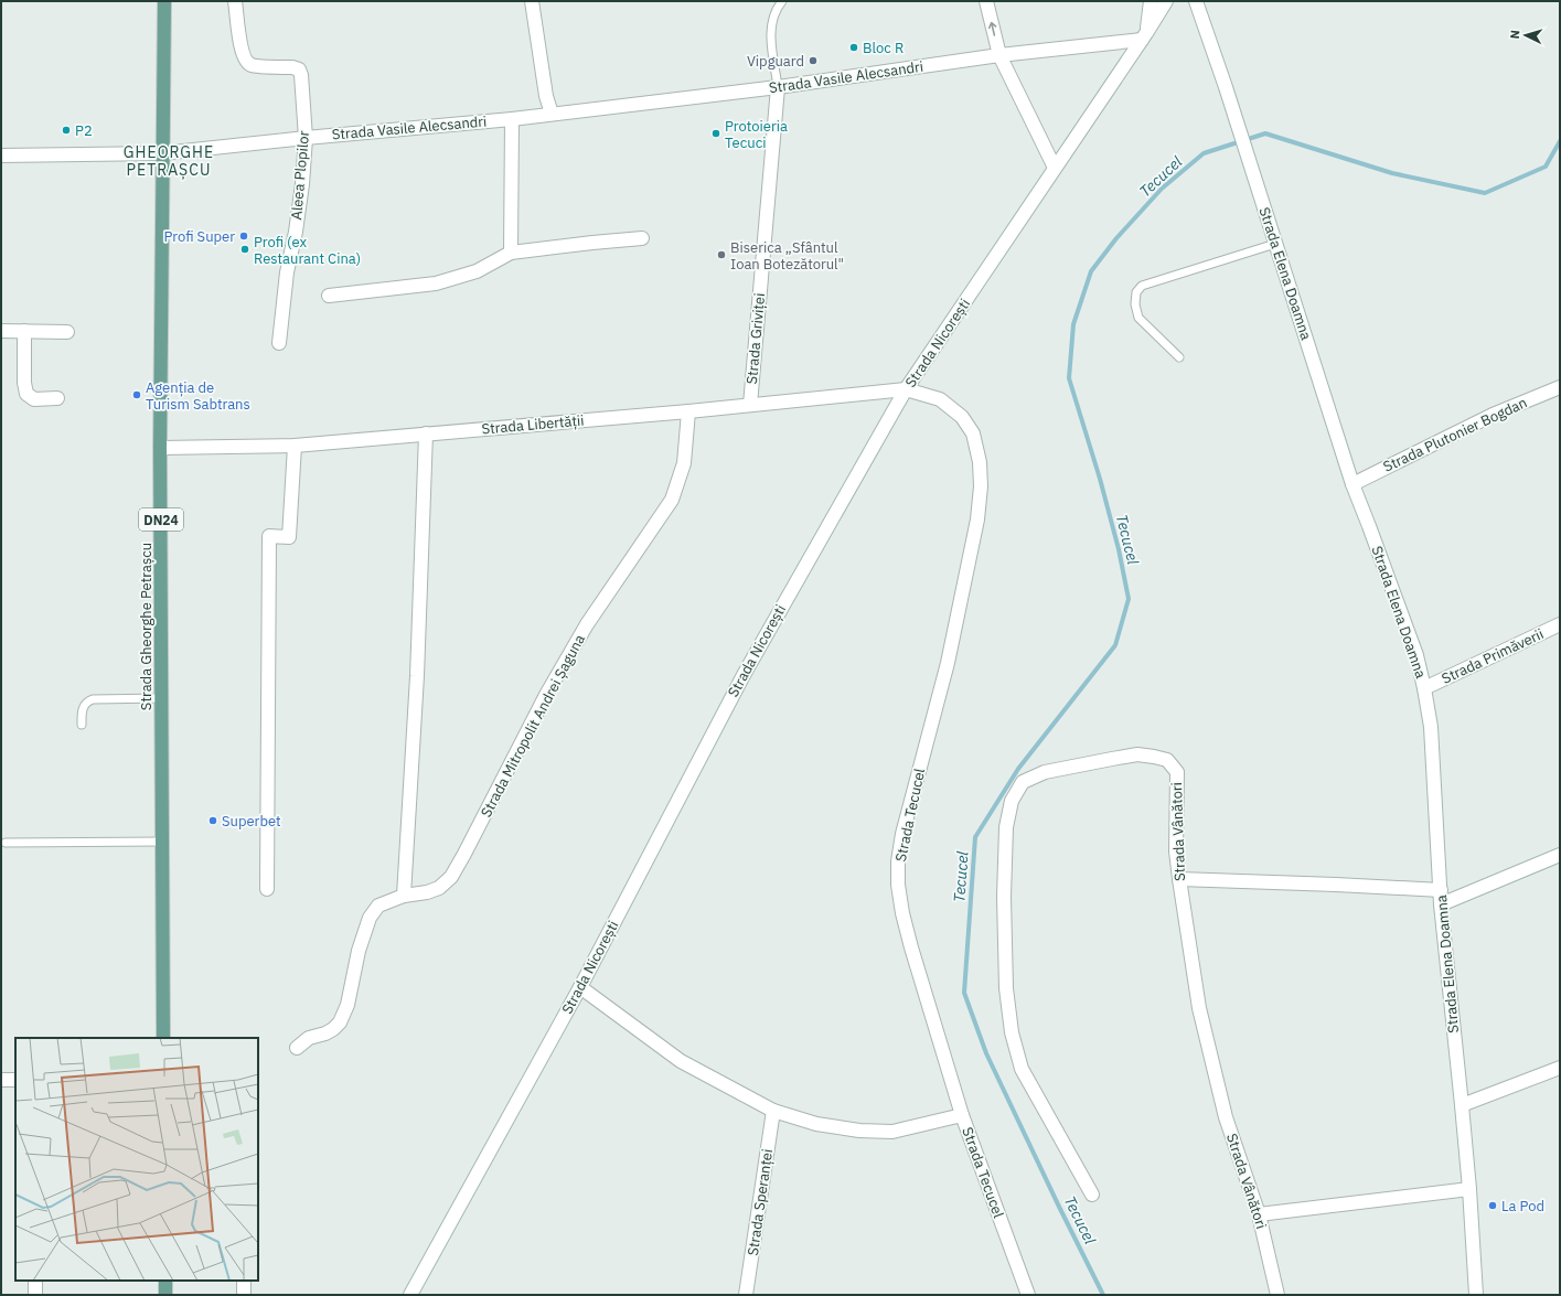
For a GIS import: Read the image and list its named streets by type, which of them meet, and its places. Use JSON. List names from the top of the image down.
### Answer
{
  "streets": {
    "main road": ["DN24", "Strada Gheorghe Petrașcu"],
    "street": [
      "Strada Vasile Alecsandri",
      "Aleea Plopilor",
      "Strada Elena Doamna",
      "Strada Griviței",
      "Strada Nicorești",
      "Strada Libertății",
      "Strada Plutonier Bogdan",
      "Strada Primăverii",
      "Strada Mitropolit Andrei Șaguna",
      "Strada Tecucel",
      "Strada Vânători",
      "Strada Speranței"
    ]
  },
  "crossings": [
    ["Strada Vasile Alecsandri", "Aleea Plopilor"],
    ["Strada Vasile Alecsandri", "Strada Griviței"],
    ["Strada Vasile Alecsandri", "Strada Nicorești"],
    ["Strada Vasile Alecsandri", "Strada Gheorghe Petrașcu"],
    ["Strada Elena Doamna", "Strada Plutonier Bogdan"],
    ["Strada Elena Doamna", "Strada Primăverii"],
    ["Strada Griviței", "Strada Libertății"],
    ["Strada Nicorești", "Strada Libertății"],
    ["Strada Nicorești", "Strada Tecucel"],
    ["Strada Libertății", "Strada Gheorghe Petrașcu"],
    ["Strada Libertății", "Strada Mitropolit Andrei Șaguna"],
    ["Strada Libertății", "Strada Tecucel"]
  ],
  "districts": ["GHEORGHE PETRAȘCU"],
  "water": ["Tecucel"],
  "places": [
    "Bloc R",
    "Vipguard",
    "P2",
    "Protoieria Tecuci",
    "Profi Super",
    "Profi (ex Restaurant Cina)",
    "Biserica „Sfântul Ioan Botezătorul\"",
    "Agenția de Turism Sabtrans",
    "Superbet",
    "La Pod"
  ],
  "north": "left"
}
